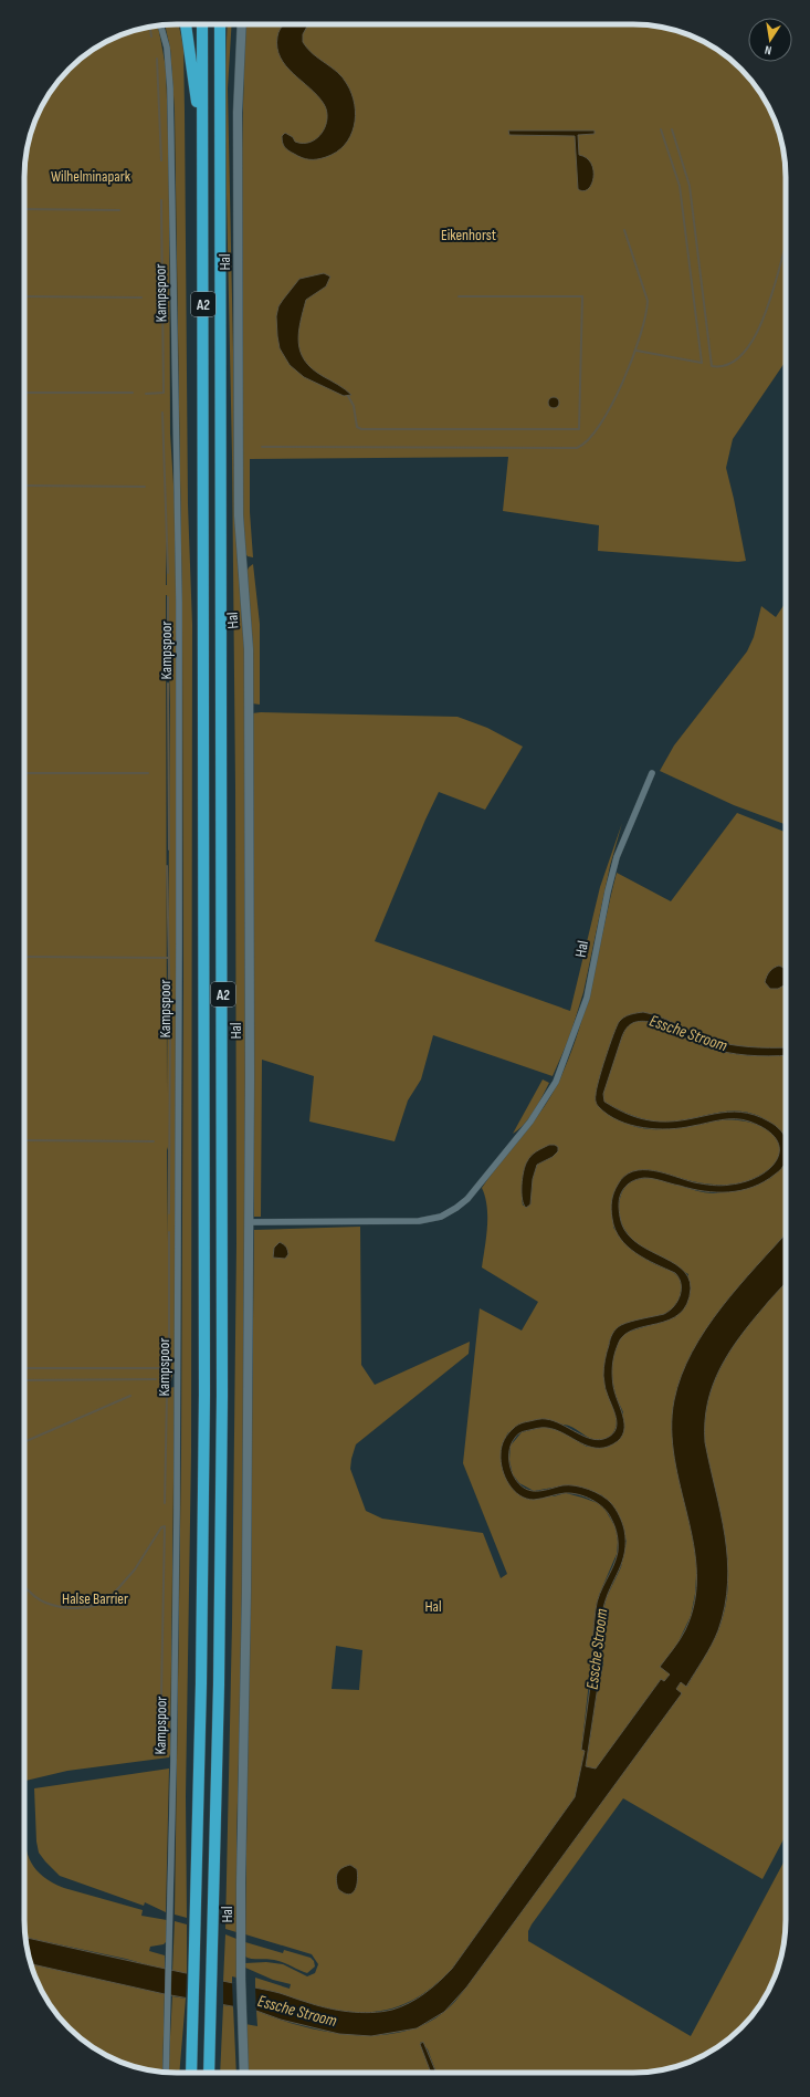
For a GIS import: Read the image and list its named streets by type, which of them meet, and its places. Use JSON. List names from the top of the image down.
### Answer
{
  "streets": {
    "highway": ["A2"],
    "street": ["Hal", "Kampspoor"]
  },
  "water": ["Essche Stroom"],
  "parks": [
    "Wilhelminapark",
    "Eikenhorst",
    "Halse Barrier",
    "Hal"
  ],
  "north": "bottom"
}
